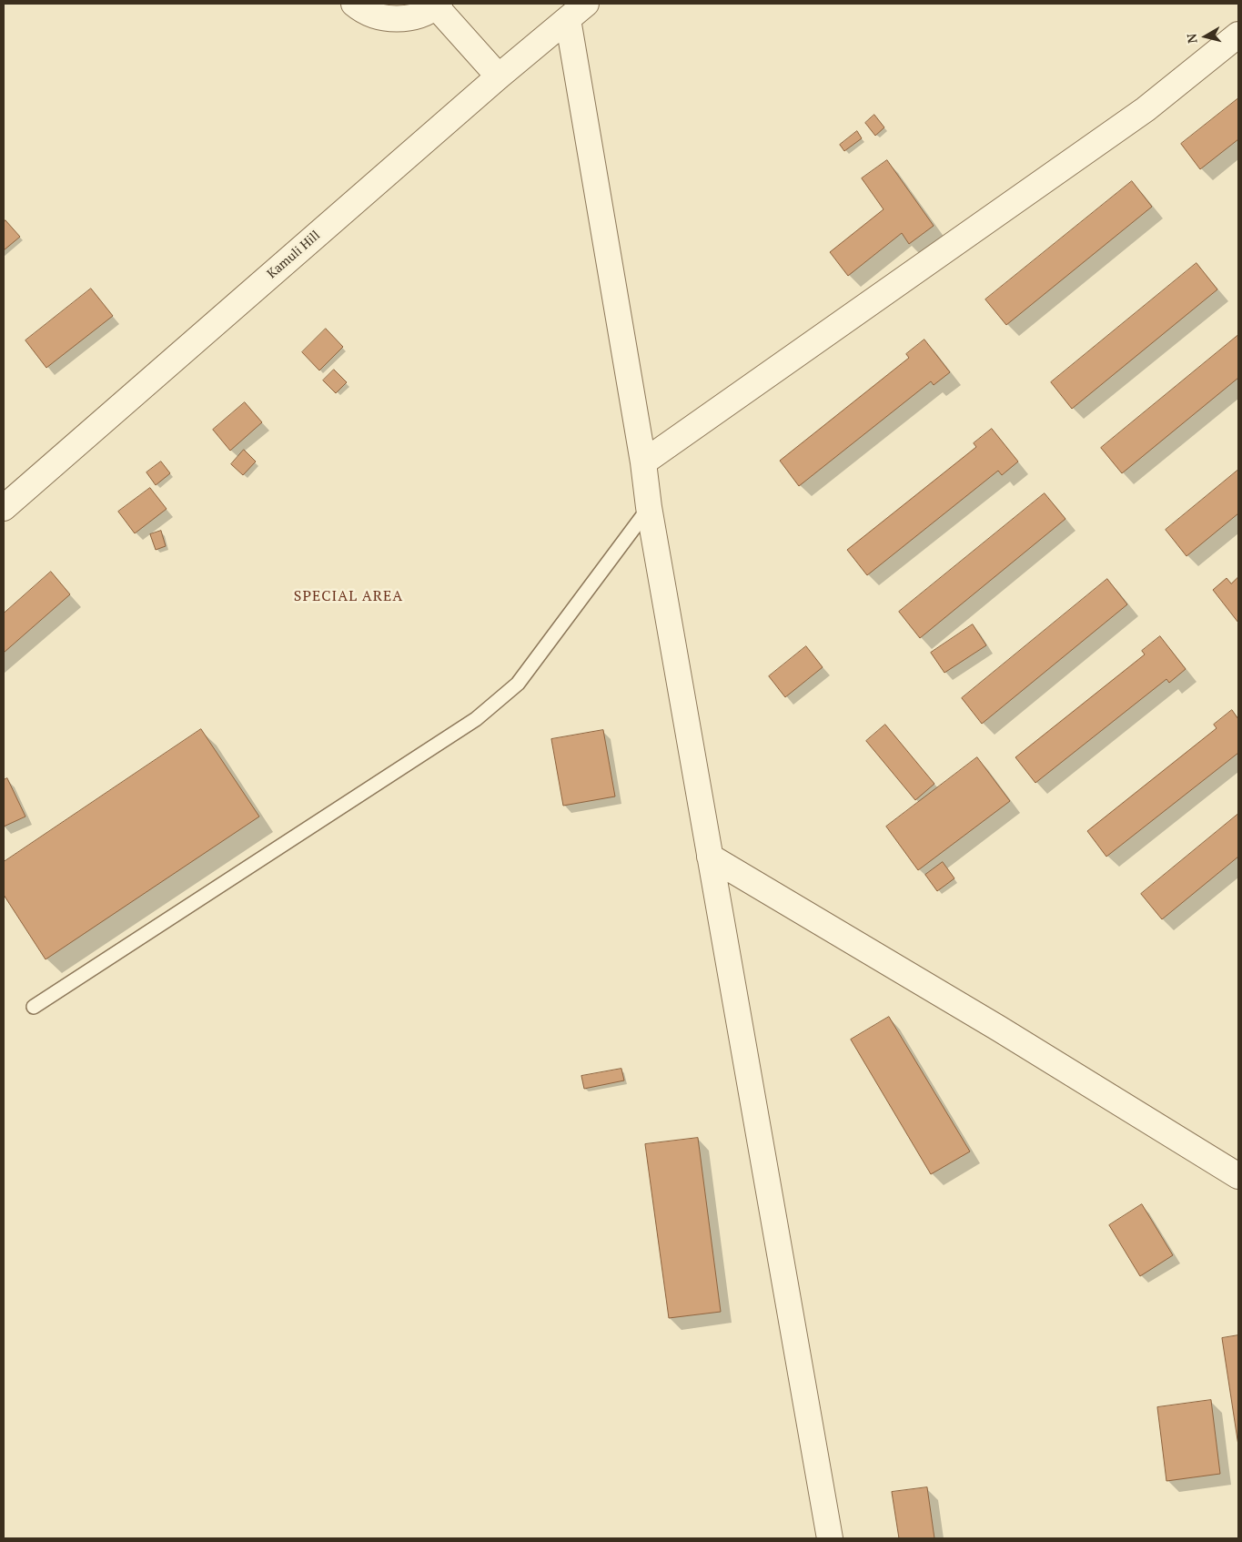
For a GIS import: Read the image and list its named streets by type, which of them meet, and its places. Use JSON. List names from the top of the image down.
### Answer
{
  "streets": {
    "street": ["Kamuli Hill"]
  },
  "districts": ["SPECIAL AREA"],
  "north": "left"
}
